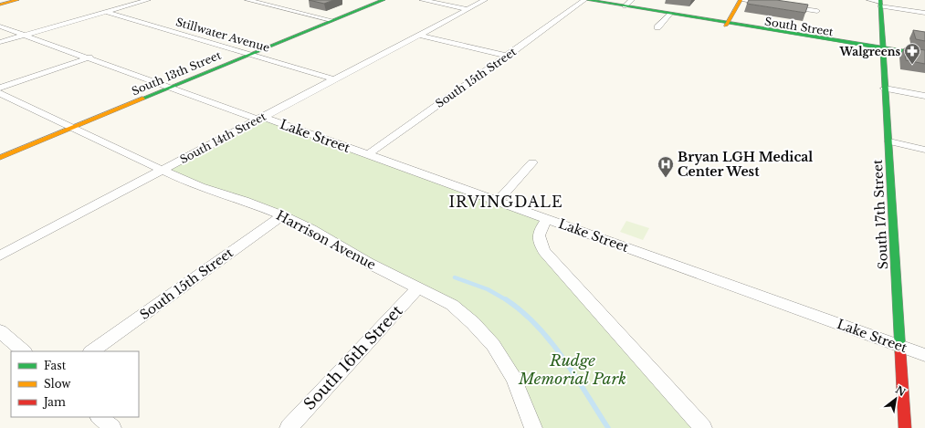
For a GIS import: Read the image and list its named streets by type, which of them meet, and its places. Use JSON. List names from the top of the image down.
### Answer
{
  "streets": {
    "main road": ["South Street", "South 13th Street", "South 17th Street"],
    "street": [
      "Stillwater Avenue",
      "South 15th Street",
      "Lake Street",
      "South 14th Street",
      "Harrison Avenue",
      "South 16th Street"
    ]
  },
  "crossings": [
    ["South Street", "South 17th Street"],
    ["Stillwater Avenue", "South 13th Street"],
    ["Stillwater Avenue", "South 14th Street"],
    ["South 13th Street", "Lake Street"],
    ["South 13th Street", "Harrison Avenue"],
    ["South 15th Street", "Lake Street"],
    ["South 15th Street", "Harrison Avenue"],
    ["Lake Street", "South 14th Street"],
    ["Lake Street", "South 17th Street"],
    ["South 14th Street", "Harrison Avenue"],
    ["Harrison Avenue", "South 16th Street"]
  ],
  "districts": ["IRVINGDALE"],
  "parks": ["Rudge Memorial Park"],
  "places": {
    "pharmacy": ["Walgreens"],
    "hospital": ["Bryan LGH Medical Center West"]
  },
  "legend": ["Fast", "Slow", "Jam"],
  "north": "top right"
}
